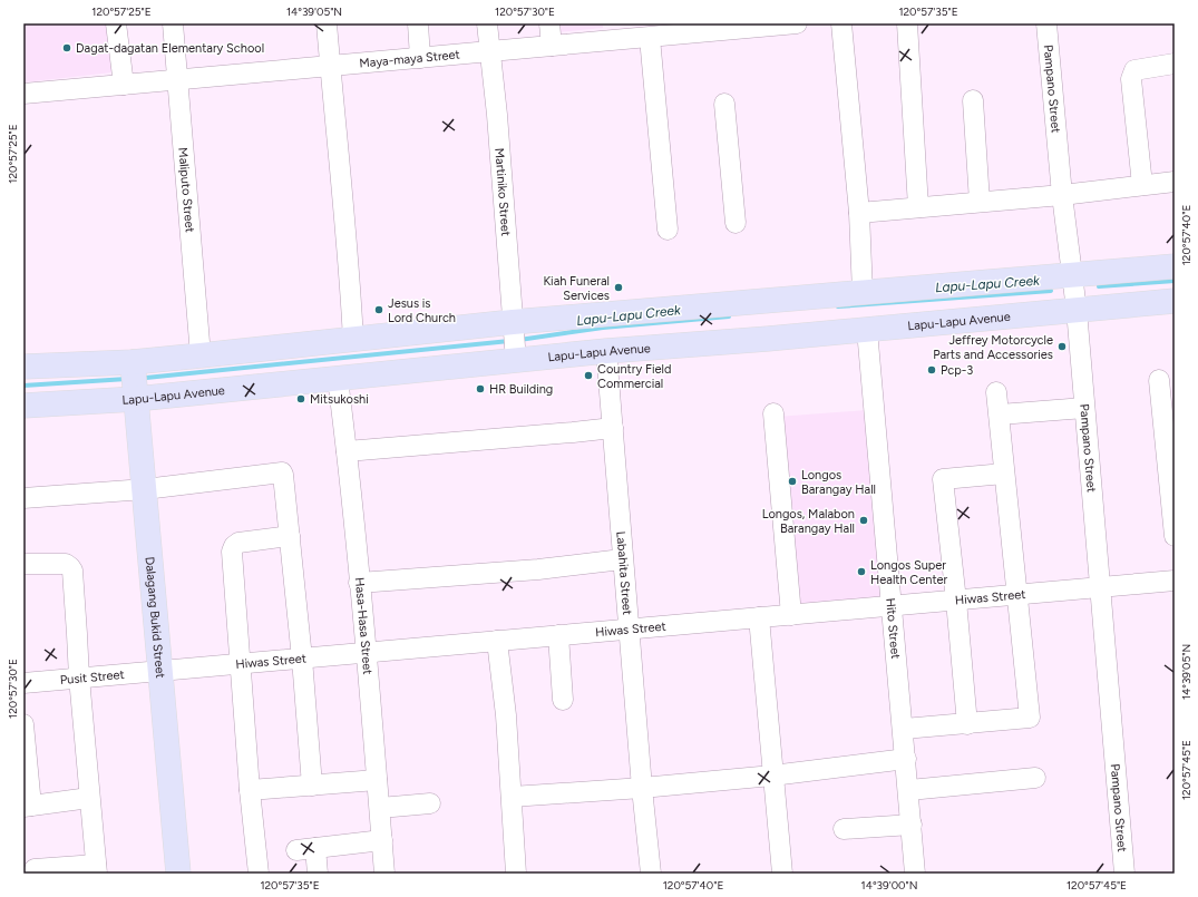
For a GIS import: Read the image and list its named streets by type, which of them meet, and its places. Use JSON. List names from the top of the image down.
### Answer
{
  "streets": {
    "main road": ["Lapu-Lapu Avenue", "Dalagang Bukid Street"],
    "street": [
      "Maya-maya Street",
      "Pampano Street",
      "Maliputo Street",
      "Martiniko Street",
      "Labahita Street",
      "Hiwas Street",
      "Hasa-Hasa Street",
      "Hito Street",
      "Pusit Street"
    ]
  },
  "crossings": [
    ["Maya-maya Street", "Maliputo Street"],
    ["Maya-maya Street", "Martiniko Street"],
    ["Pampano Street", "Lapu-Lapu Avenue"],
    ["Pampano Street", "Hiwas Street"],
    ["Maliputo Street", "Lapu-Lapu Avenue"],
    ["Martiniko Street", "Lapu-Lapu Avenue"],
    ["Lapu-Lapu Avenue", "Labahita Street"],
    ["Lapu-Lapu Avenue", "Dalagang Bukid Street"],
    ["Lapu-Lapu Avenue", "Hasa-Hasa Street"],
    ["Lapu-Lapu Avenue", "Hito Street"],
    ["Labahita Street", "Hiwas Street"],
    ["Hiwas Street", "Dalagang Bukid Street"],
    ["Hiwas Street", "Hasa-Hasa Street"],
    ["Hiwas Street", "Hito Street"],
    ["Hiwas Street", "Pusit Street"],
    ["Dalagang Bukid Street", "Pusit Street"]
  ],
  "water": ["Lapu-Lapu Creek"],
  "places": [
    "Dagat-dagatan Elementary School",
    "Kiah Funeral Services",
    "Jesus is Lord Church",
    "Jeffrey Motorcycle Parts and Accessories",
    "Pcp-3",
    "Country Field Commercial",
    "HR Building",
    "Mitsukoshi",
    "Longos Barangay Hall",
    "Longos, Malabon Barangay Hall",
    "Longos Super Health Center"
  ],
  "coordinates": [
    "120°57'25\"E",
    "14°39'05\"N",
    "120°57'30\"E",
    "120°57'35\"E",
    "120°57'40\"E",
    "120°57'45\"E",
    "14°39'00\"N"
  ]
}
